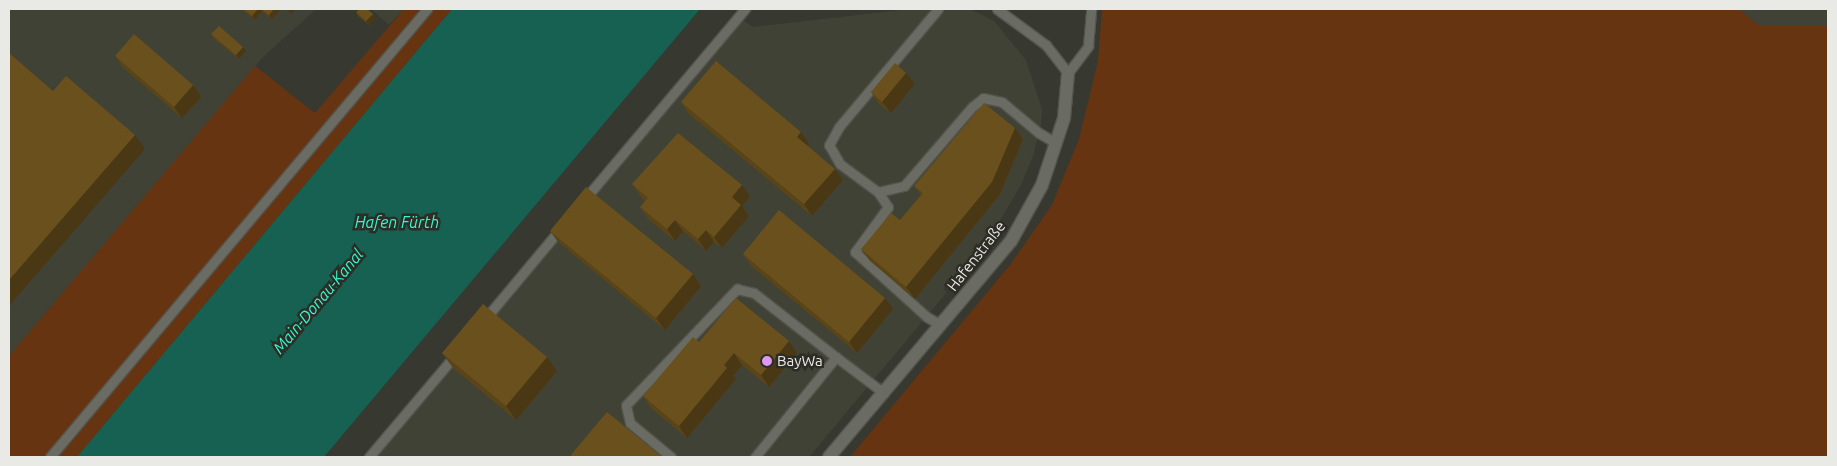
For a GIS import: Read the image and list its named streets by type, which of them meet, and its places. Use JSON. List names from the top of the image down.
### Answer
{
  "streets": {
    "street": ["Hafenstraße"]
  },
  "water": ["Hafen Fürth", "Main-Donau-Kanal"],
  "places": ["BayWa"]
}
